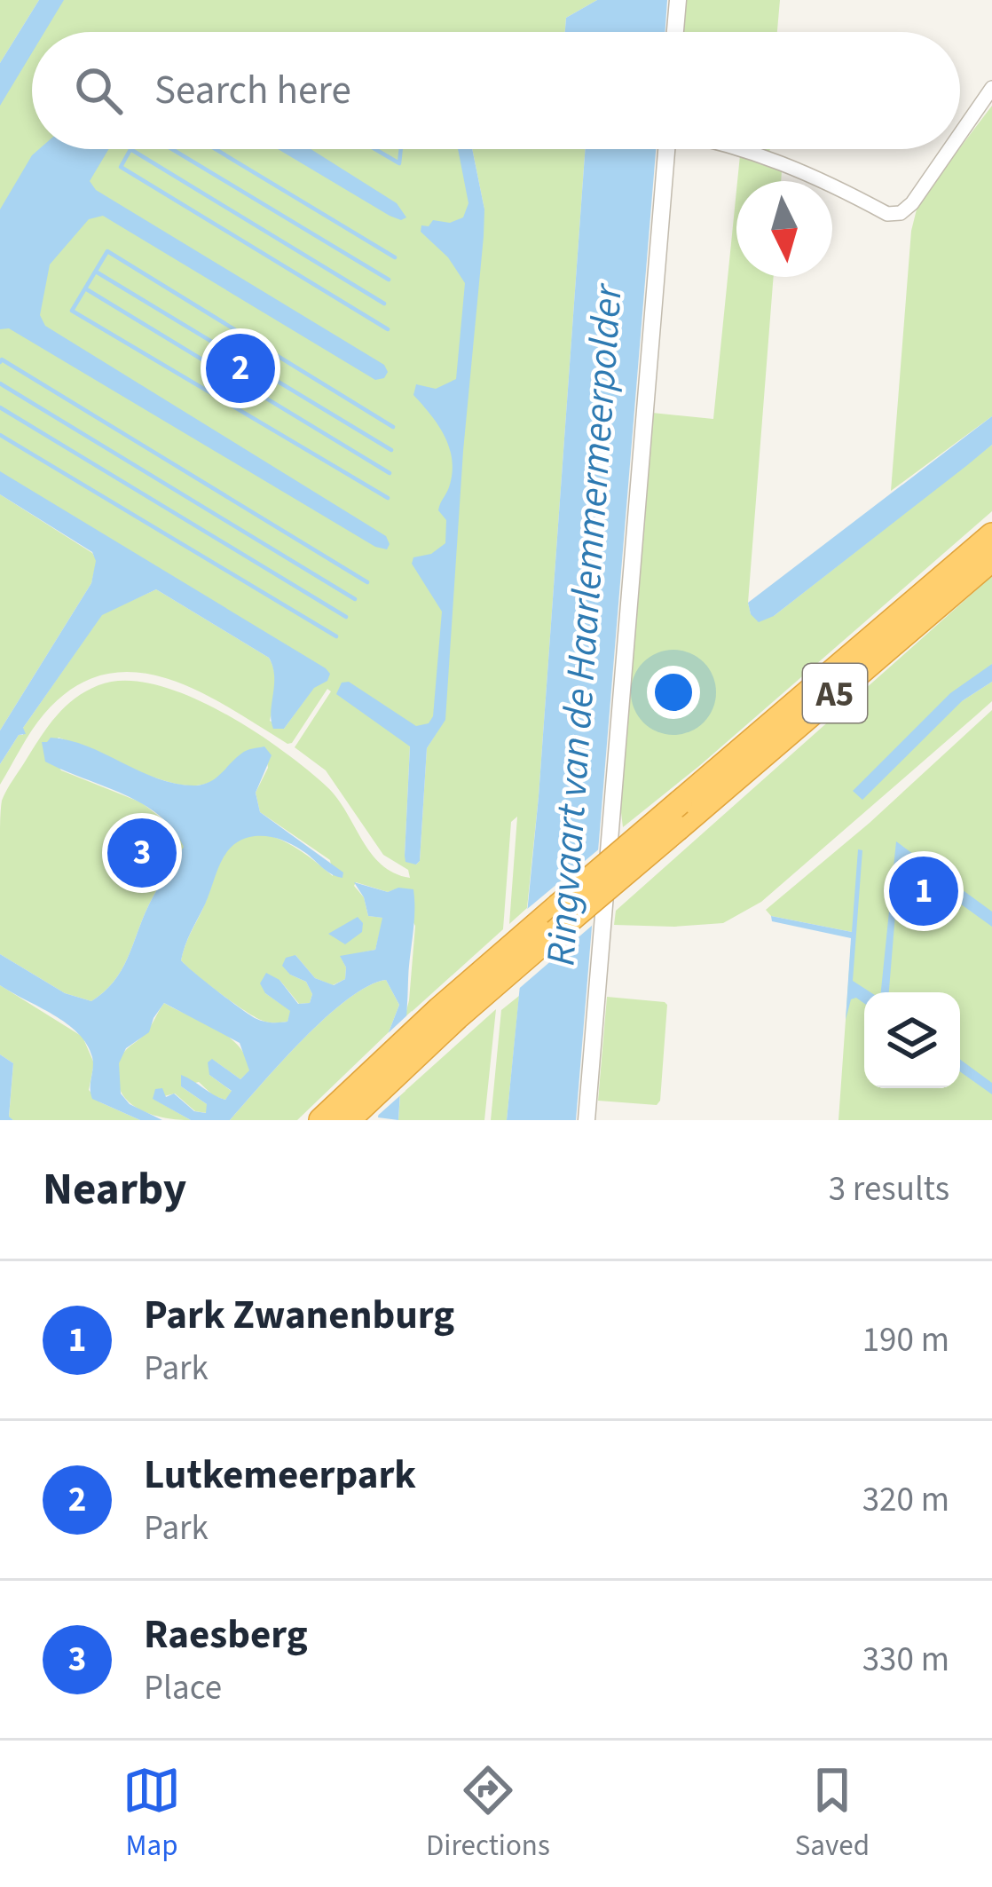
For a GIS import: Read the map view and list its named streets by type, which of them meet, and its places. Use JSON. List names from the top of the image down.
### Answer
{
  "streets": {
    "highway": ["A5"]
  },
  "water": ["Ringvaart van de Haarlemmermeerpolder"],
  "north": "bottom",
  "page": {
    "search": "Search here",
    "pins": ["2", "3", "1"],
    "heading": ["Nearby", "3 results"],
    "list": [
      {
        "mark": "1",
        "name": "Park Zwanenburg",
        "note": "Park",
        "value": "190 m"
      },
      {
        "mark": "2",
        "name": "Lutkemeerpark",
        "note": "Park",
        "value": "320 m"
      },
      {
        "mark": "3",
        "name": "Raesberg",
        "note": "Place",
        "value": "330 m"
      }
    ],
    "nav": ["Map", "Directions", "Saved"]
  }
}
